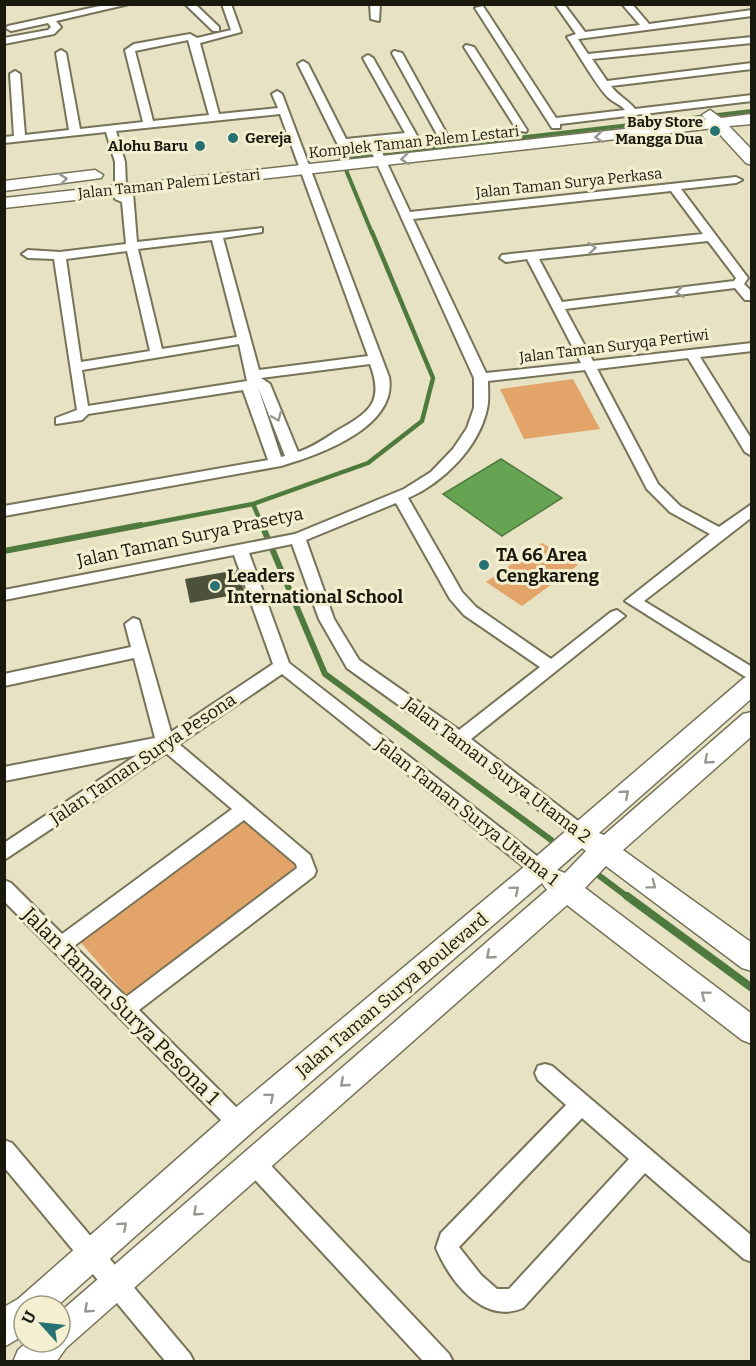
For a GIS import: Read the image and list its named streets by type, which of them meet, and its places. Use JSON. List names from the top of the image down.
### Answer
{
  "streets": {
    "street": [
      "Komplek Taman Palem Lestari",
      "Jalan Taman Surya Perkasa",
      "Jalan Taman Palem Lestari",
      "Jalan Taman Suryqa Pertiwi",
      "Jalan Taman Surya Prasetya",
      "Jalan Taman Surya Pesona",
      "Jalan Taman Surya Utama 2",
      "Jalan Taman Surya Utama 1",
      "Jalan Taman Surya Boulevard",
      "Jalan Taman Surya Pesona 1"
    ]
  },
  "crossings": [
    ["Komplek Taman Palem Lestari", "Jalan Taman Palem Lestari"],
    ["Komplek Taman Palem Lestari", "Jalan Taman Surya Prasetya"],
    ["Jalan Taman Surya Perkasa", "Jalan Taman Surya Prasetya"],
    ["Jalan Taman Suryqa Pertiwi", "Jalan Taman Surya Prasetya"],
    ["Jalan Taman Surya Prasetya", "Jalan Taman Surya Utama 2"],
    ["Jalan Taman Surya Pesona", "Jalan Taman Surya Utama 1"],
    ["Jalan Taman Surya Utama 2", "Jalan Taman Surya Boulevard"],
    ["Jalan Taman Surya Utama 1", "Jalan Taman Surya Boulevard"],
    ["Jalan Taman Surya Boulevard", "Jalan Taman Surya Pesona 1"]
  ],
  "places": [
    "Baby Store Mangga Dua",
    "Gereja",
    "Alohu Baru",
    "TA 66 Area Cengkareng",
    "Leaders International School"
  ],
  "north": "top left"
}
